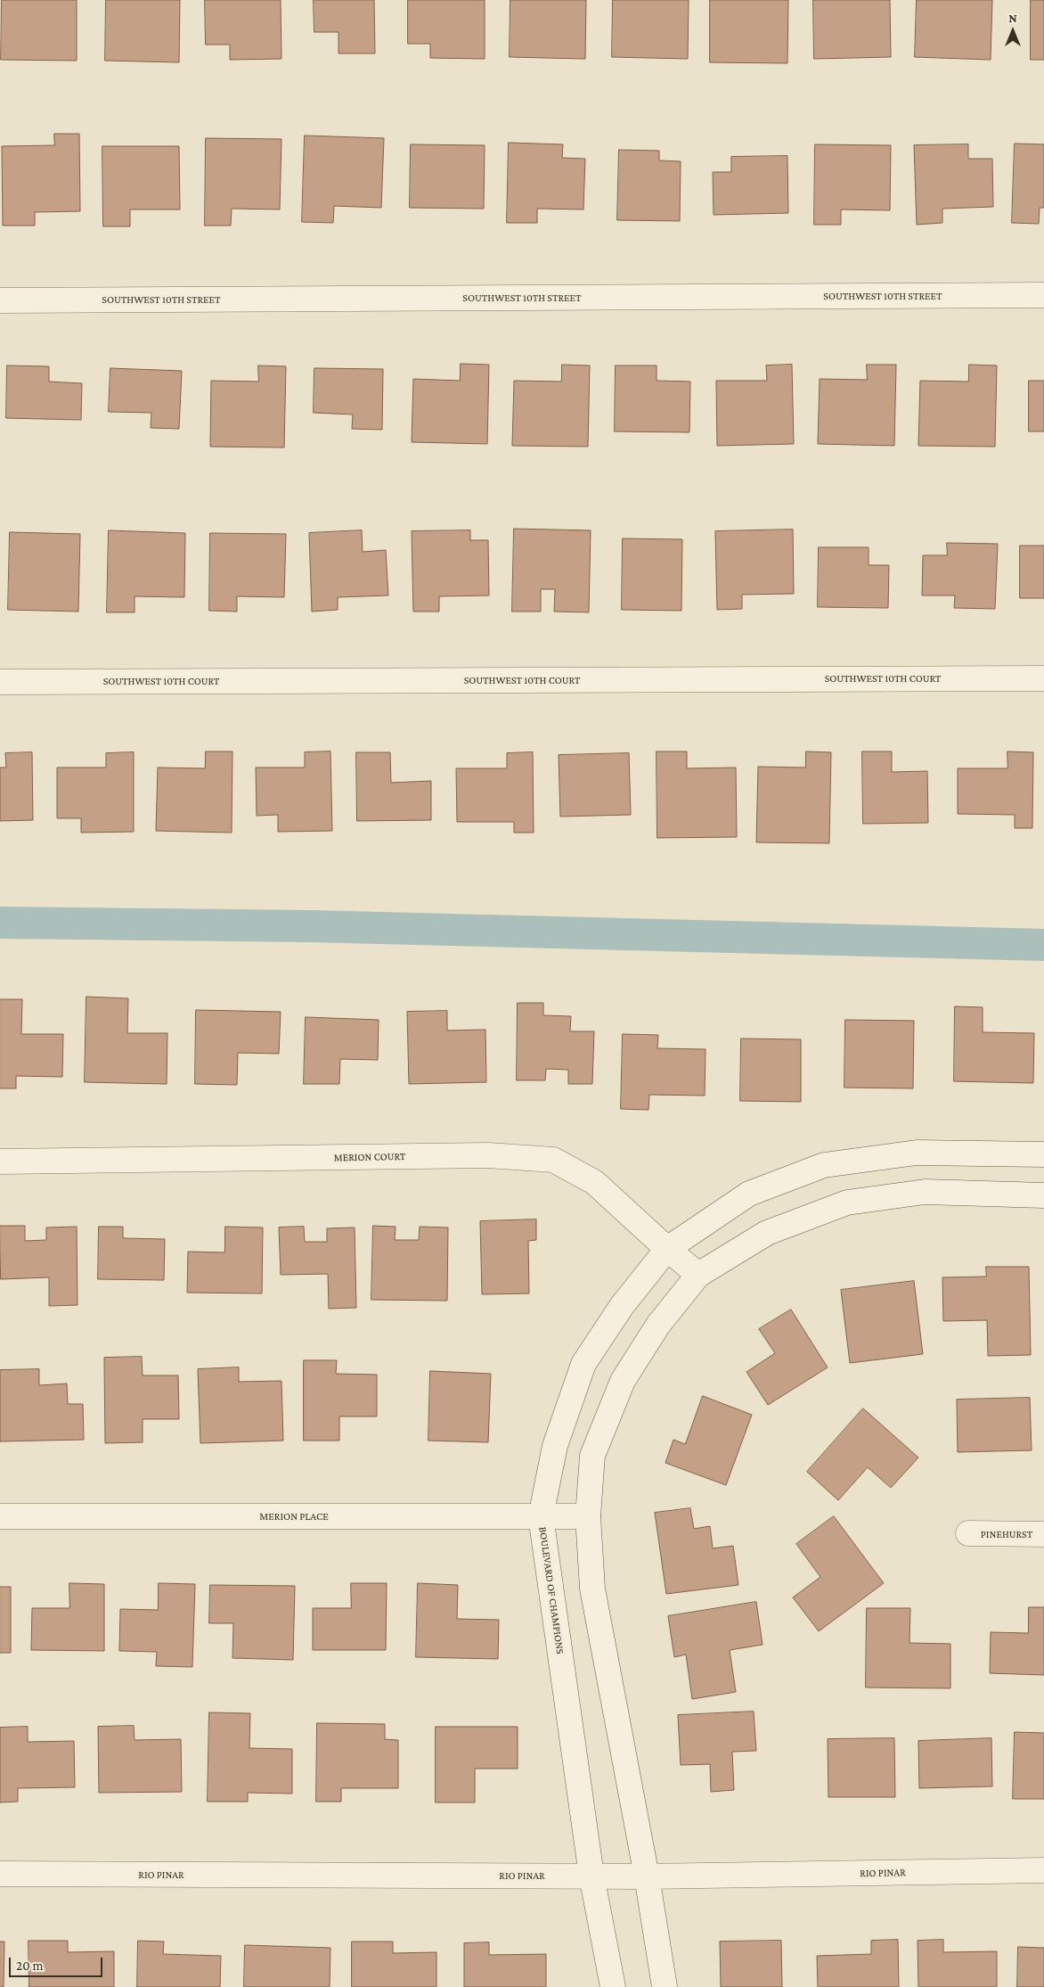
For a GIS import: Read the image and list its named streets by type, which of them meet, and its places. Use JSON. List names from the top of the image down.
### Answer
{
  "streets": {
    "street": [
      "SOUTHWEST 10TH STREET",
      "SOUTHWEST 10TH COURT",
      "MERION COURT",
      "MERION PLACE",
      "PINEHURST",
      "BOULEVARD OF CHAMPIONS",
      "RIO PINAR"
    ]
  },
  "crossings": [
    ["MERION COURT", "BOULEVARD OF CHAMPIONS"],
    ["MERION PLACE", "BOULEVARD OF CHAMPIONS"],
    ["BOULEVARD OF CHAMPIONS", "RIO PINAR"]
  ],
  "scale_bar": "20 m",
  "north": "top"
}
